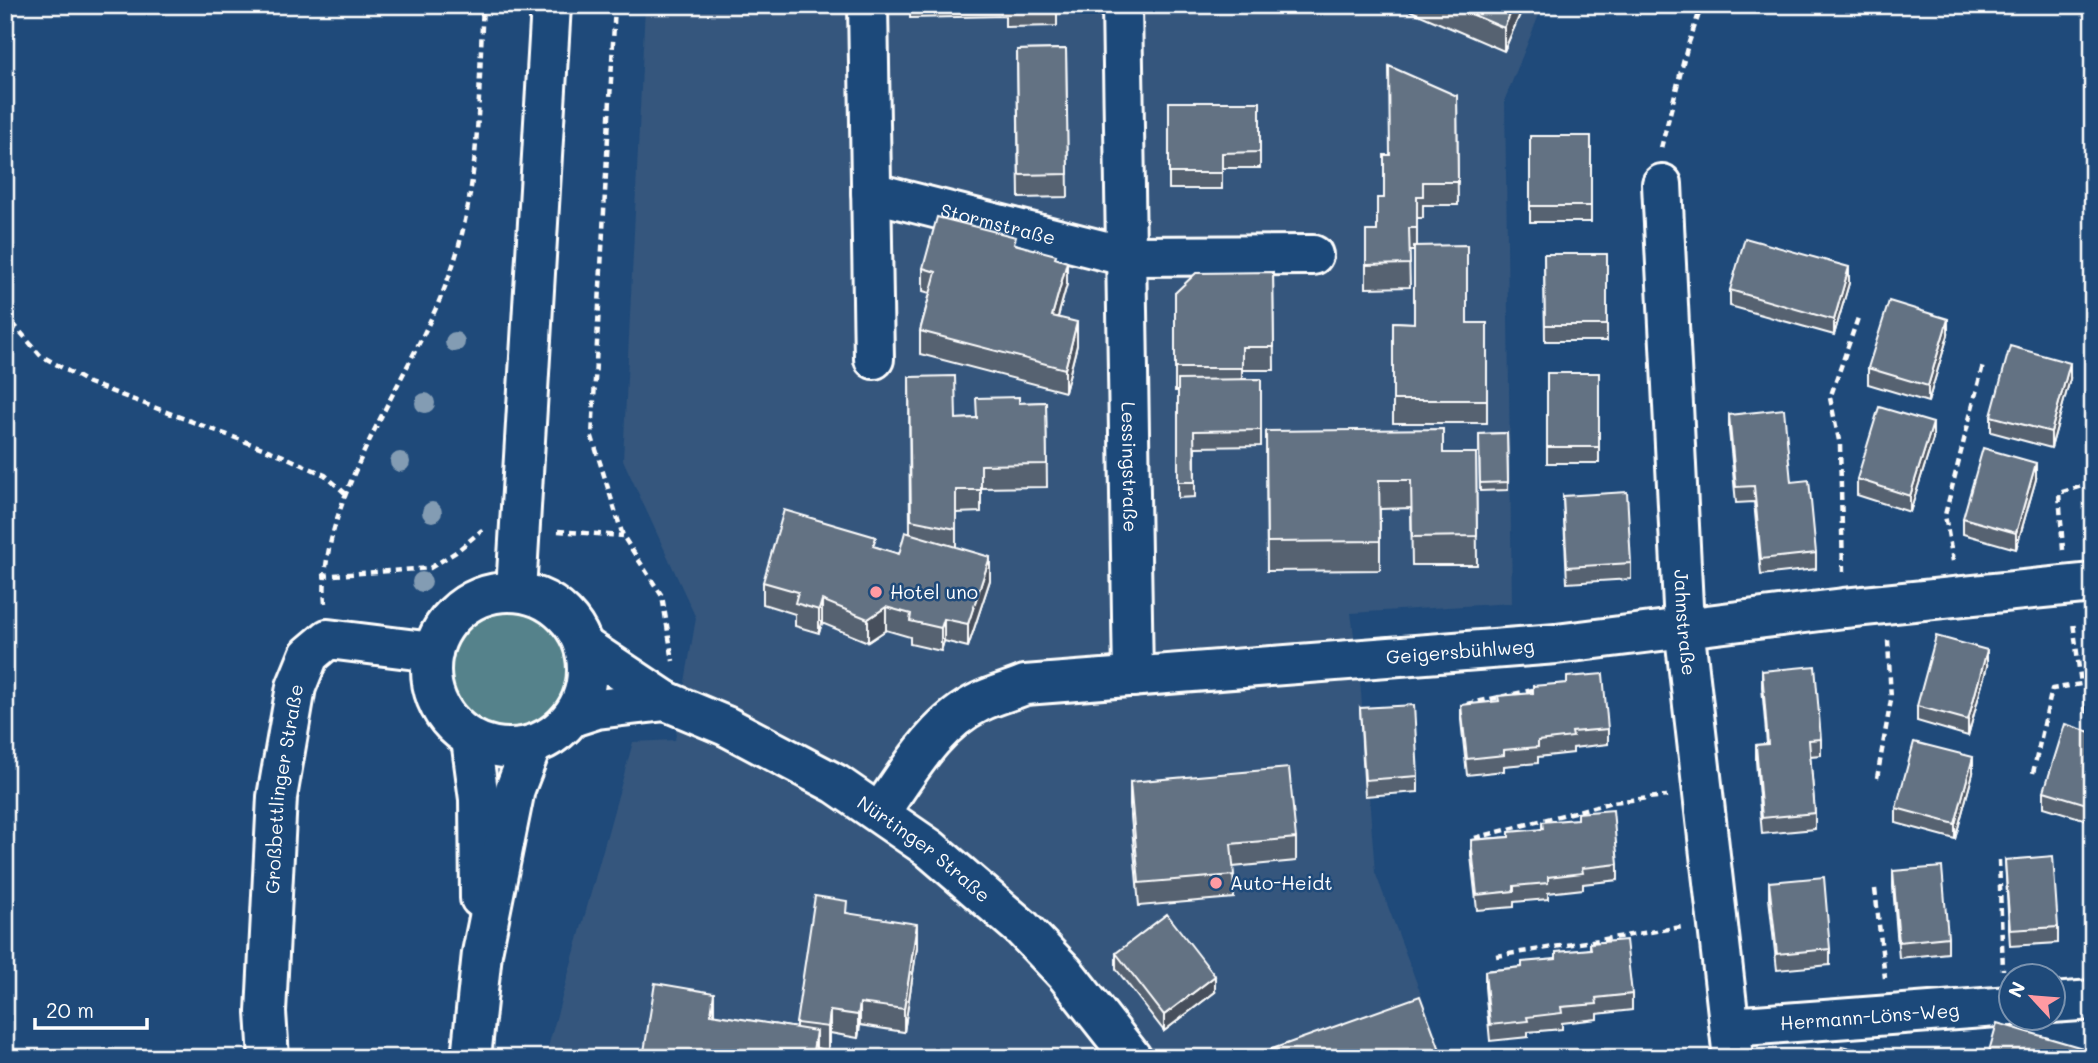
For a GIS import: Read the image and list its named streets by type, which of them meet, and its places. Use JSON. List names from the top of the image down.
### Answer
{
  "streets": {
    "street": [
      "Stormstraße",
      "Lessingstraße",
      "Jahnstraße",
      "Geigersbühlweg",
      "Großbettlinger Straße",
      "Nürtinger Straße",
      "Hermann-Löns-Weg"
    ]
  },
  "crossings": [
    ["Stormstraße", "Lessingstraße"],
    ["Lessingstraße", "Geigersbühlweg"],
    ["Jahnstraße", "Geigersbühlweg"],
    ["Jahnstraße", "Hermann-Löns-Weg"],
    ["Geigersbühlweg", "Nürtinger Straße"],
    ["Großbettlinger Straße", "Nürtinger Straße"]
  ],
  "places": ["Hotel uno", "Auto-Heidt"],
  "scale_bar": "20 m",
  "north": "top left"
}
